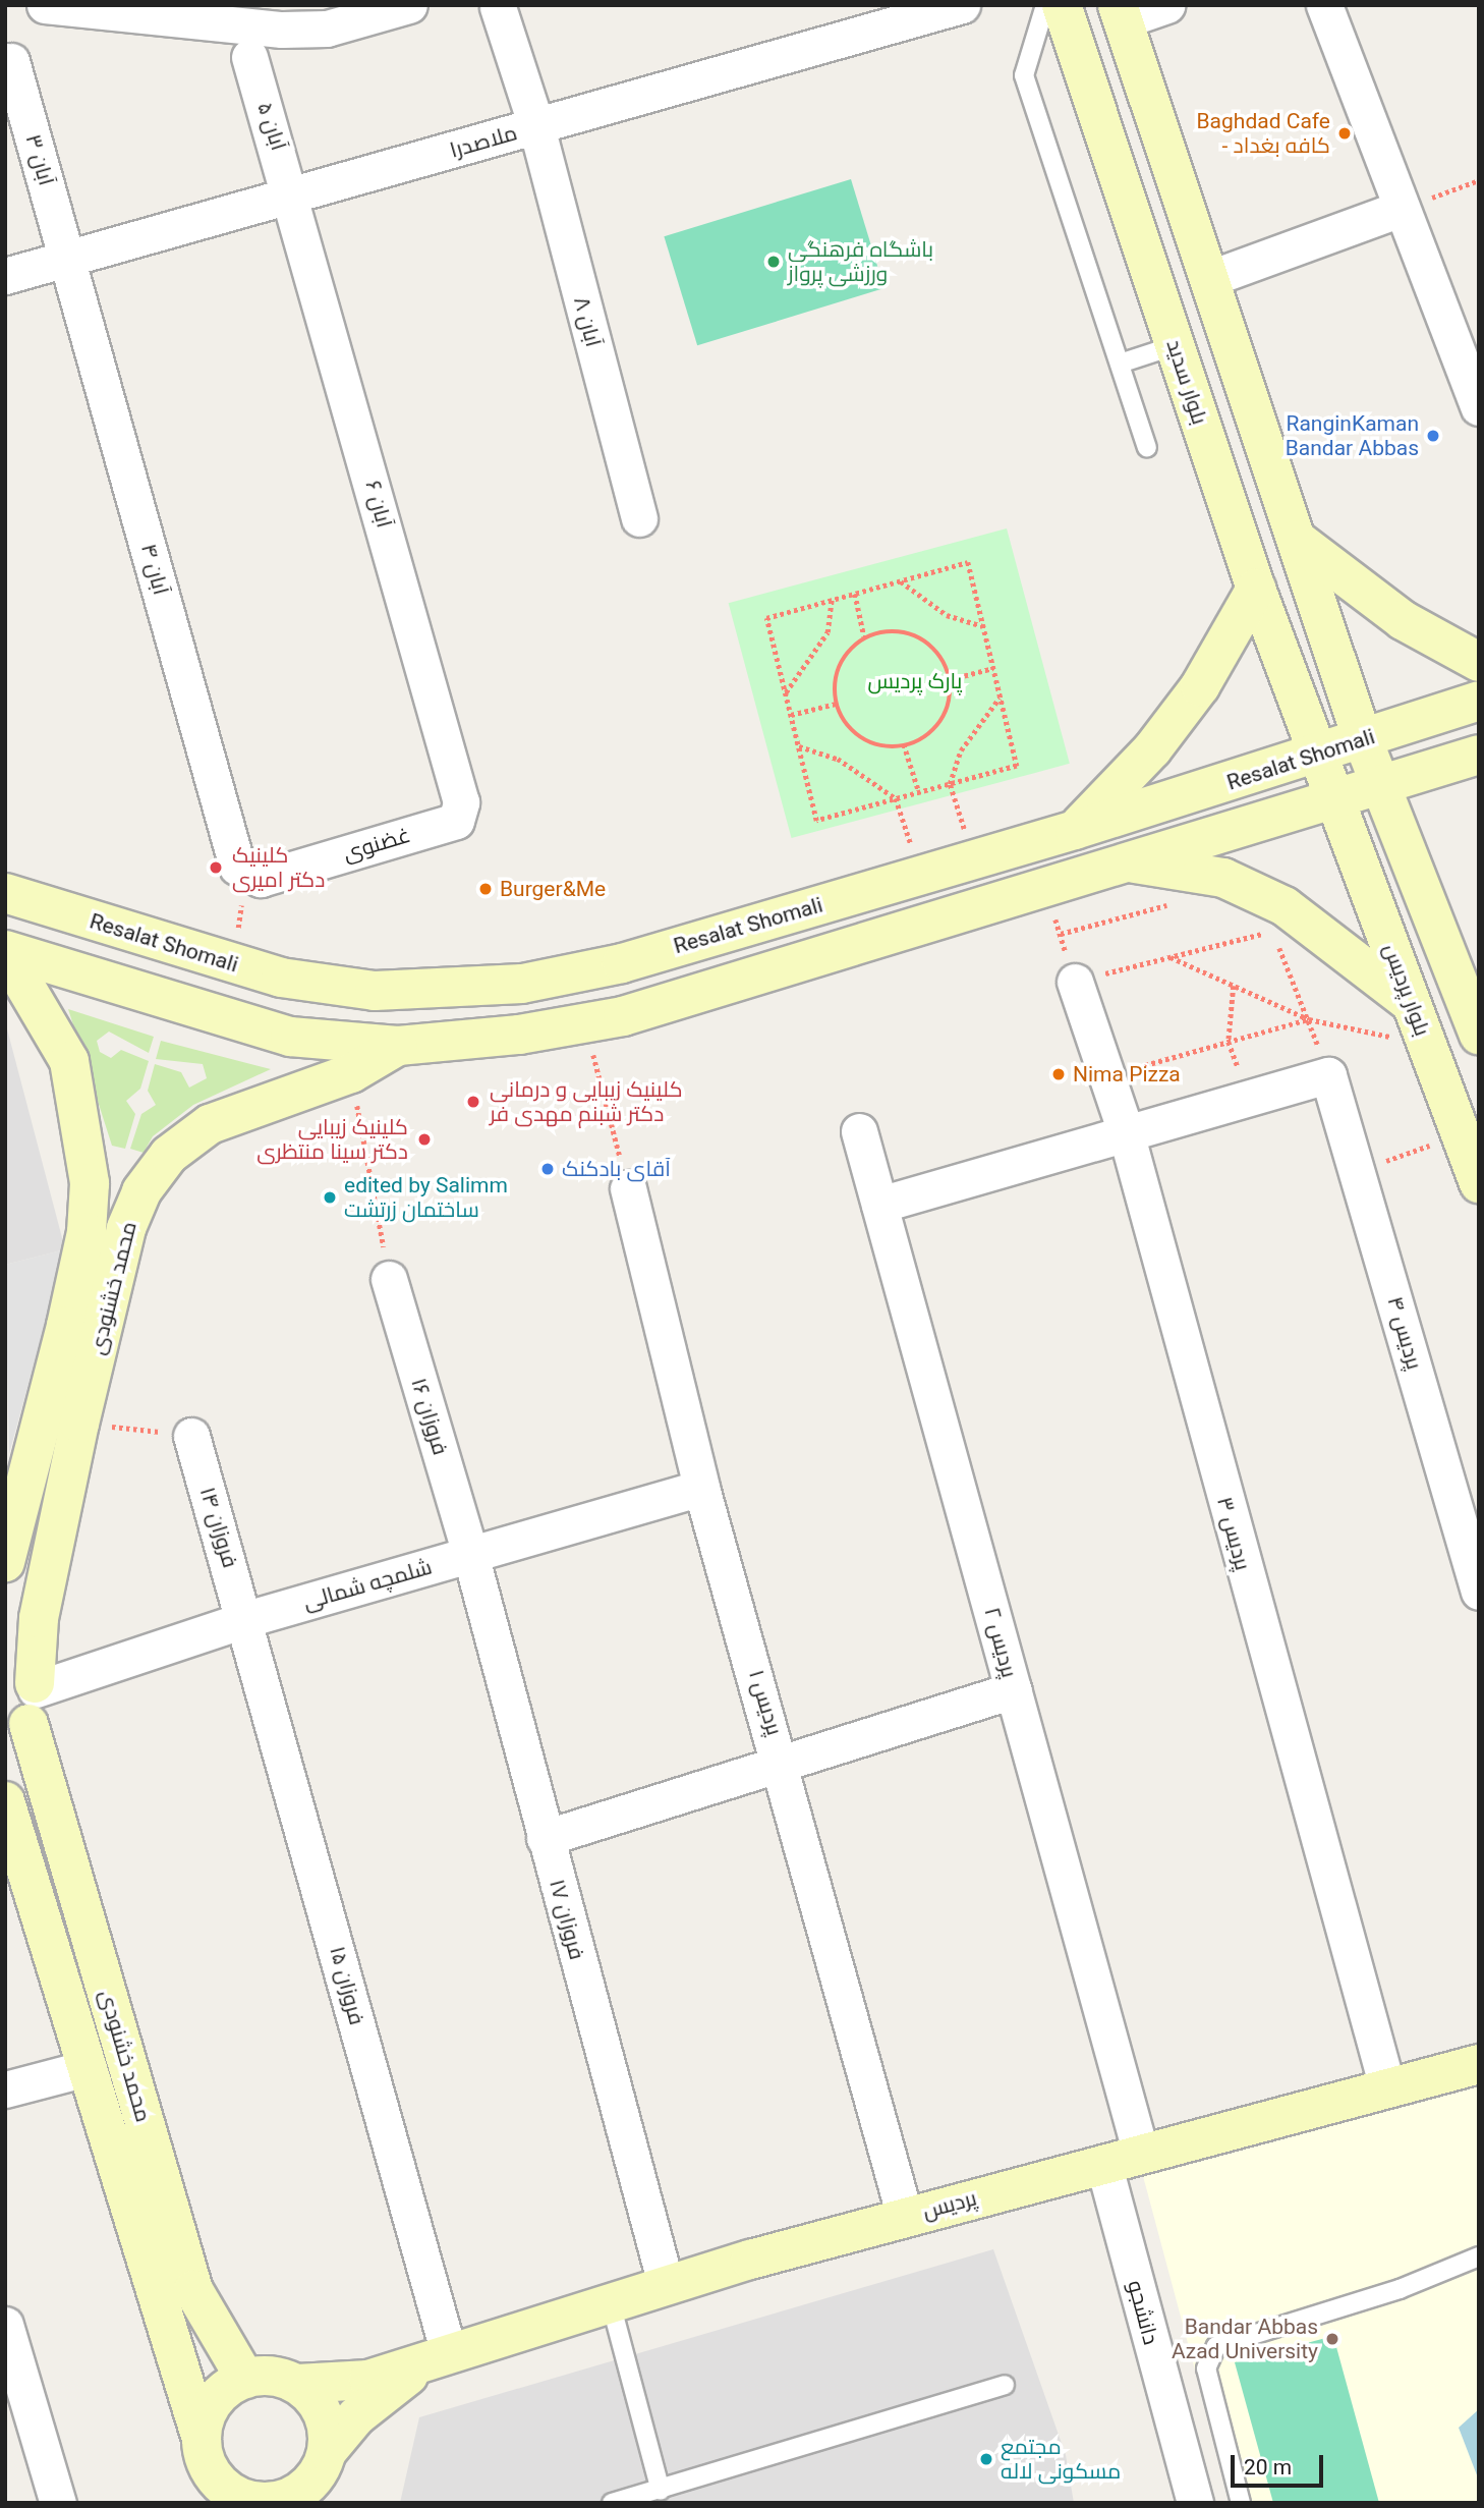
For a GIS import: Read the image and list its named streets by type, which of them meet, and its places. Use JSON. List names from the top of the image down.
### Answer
{
  "streets": {
    "main road": [
      "بلوار سدید",
      "Resalat Shomali",
      "بلوار پردیس",
      "محمد خشنودی",
      "پردیس"
    ],
    "street": [
      "آبان ۵",
      "ملاصدرا",
      "آبان ۳",
      "آبان ۸",
      "آبان ۶",
      "آبان ۴",
      "غضنوی",
      "پردیس ۴",
      "فروزان ۱۶",
      "فروزان ۱۴",
      "پردیس ۳",
      "شلمچه شمالی",
      "پردیس ۲",
      "پردیس ۱",
      "فروزان ۱۷",
      "فروزان ۱۵",
      "دانشجو"
    ]
  },
  "crossings": [
    ["آبان ۵", "ملاصدرا"],
    ["آبان ۵", "آبان ۶"],
    ["ملاصدرا", "آبان ۳"],
    ["ملاصدرا", "آبان ۸"],
    ["ملاصدرا", "آبان ۶"],
    ["ملاصدرا", "آبان ۴"],
    ["آبان ۳", "آبان ۴"],
    ["بلوار سدید", "Resalat Shomali"],
    ["بلوار سدید", "بلوار پردیس"],
    ["آبان ۶", "غضنوی"],
    ["آبان ۴", "غضنوی"],
    ["Resalat Shomali", "بلوار پردیس"],
    ["Resalat Shomali", "محمد خشنودی"],
    ["محمد خشنودی", "شلمچه شمالی"],
    ["محمد خشنودی", "پردیس"],
    ["فروزان ۱۶", "شلمچه شمالی"],
    ["فروزان ۱۶", "فروزان ۱۷"],
    ["فروزان ۱۴", "شلمچه شمالی"],
    ["فروزان ۱۴", "فروزان ۱۵"],
    ["پردیس ۳", "پردیس"],
    ["شلمچه شمالی", "پردیس ۱"],
    ["شلمچه شمالی", "فروزان ۱۷"],
    ["شلمچه شمالی", "فروزان ۱۵"],
    ["پردیس ۲", "پردیس"],
    ["پردیس ۱", "پردیس"],
    ["فروزان ۱۷", "پردیس"],
    ["فروزان ۱۵", "پردیس"],
    ["پردیس", "دانشجو"]
  ],
  "parks": ["پارک پردیس"],
  "places": [
    "Baghdad Cafe - کافه بغداد",
    "باشگاه فرهنگی ورزشی پرواز",
    "RanginKaman Bandar Abbas",
    "کلینیک دکتر امیری",
    "Burger&Me",
    "Nima Pizza",
    "کلینیک زیبایی و درمانی دکتر شبنم مهدی فر",
    "کلینیک زیبایی دکتر سینا منتظری",
    "آقای بادکنک",
    "edited by Salimm ساختمان زرتشت",
    "Bandar Abbas Azad University",
    "مجتمع مسکونی لاله"
  ],
  "scale_bar": "20 m"
}
